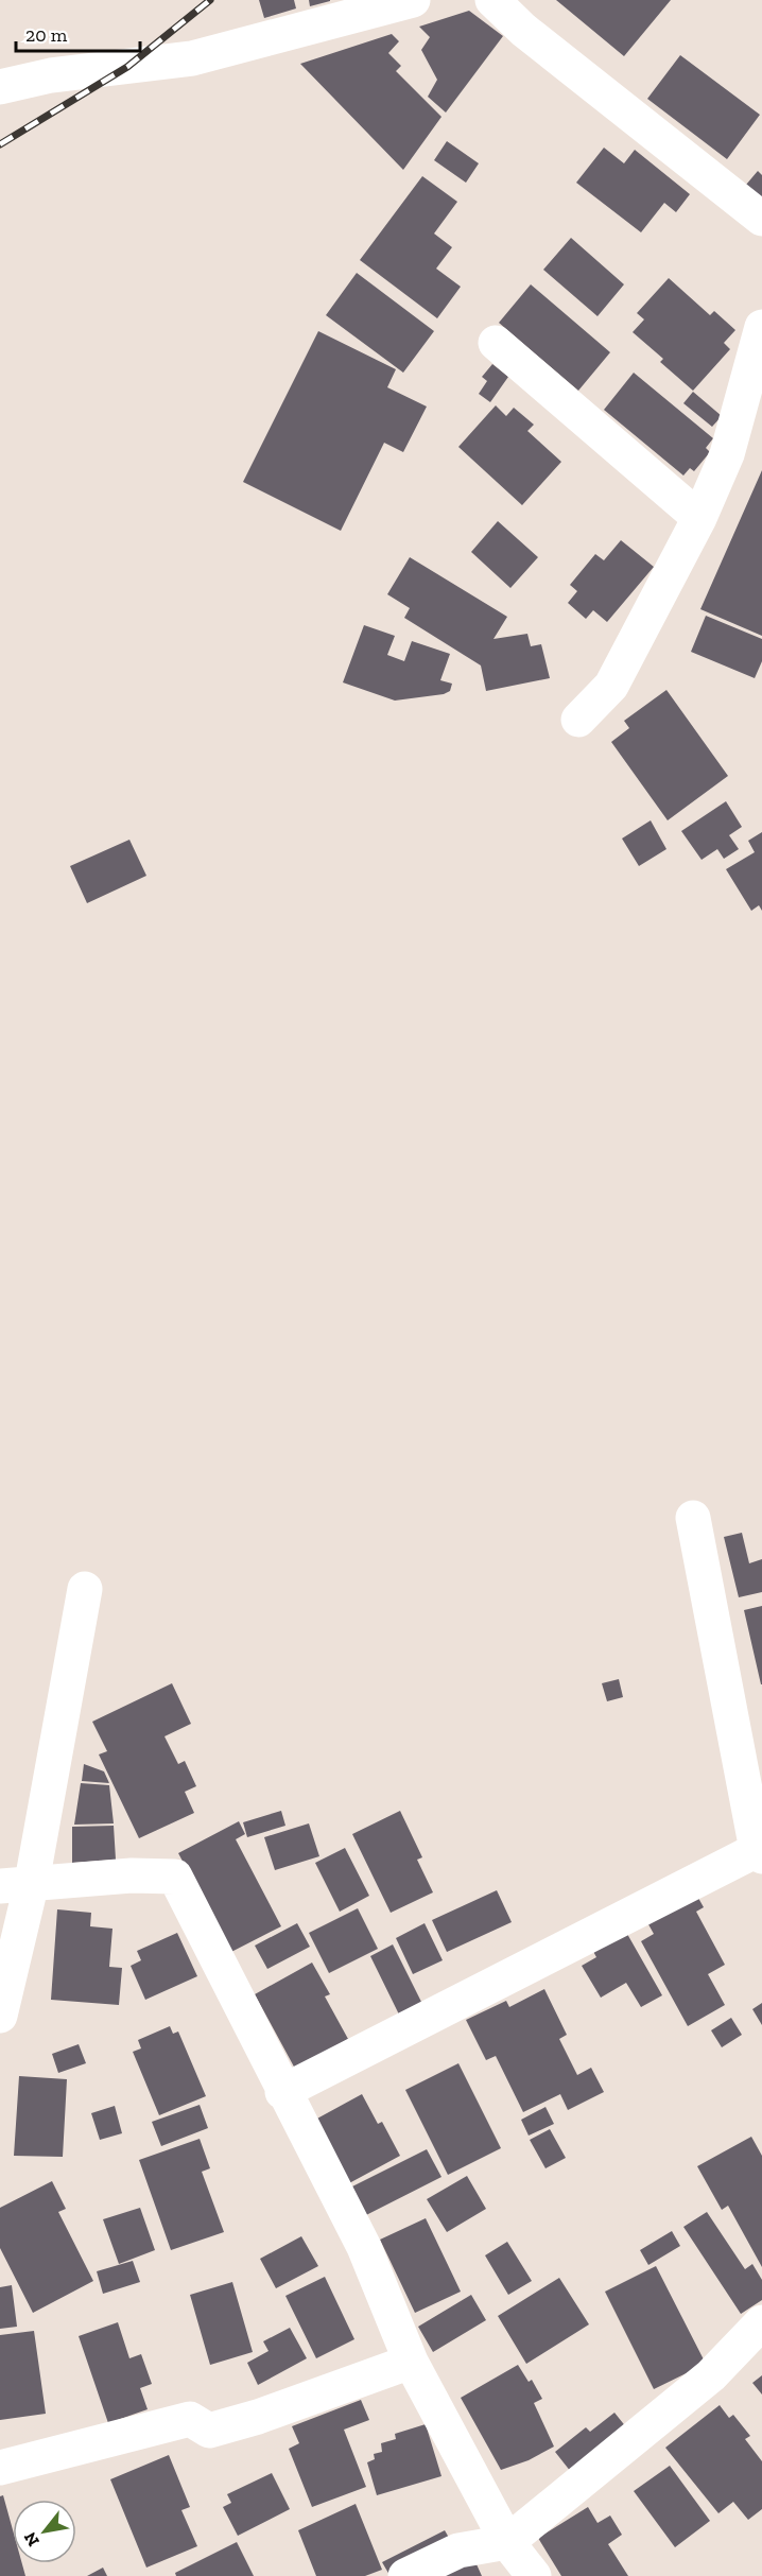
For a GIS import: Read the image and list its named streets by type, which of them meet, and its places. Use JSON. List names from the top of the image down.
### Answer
{
  "scale_bar": "20 m",
  "north": "bottom left"
}
